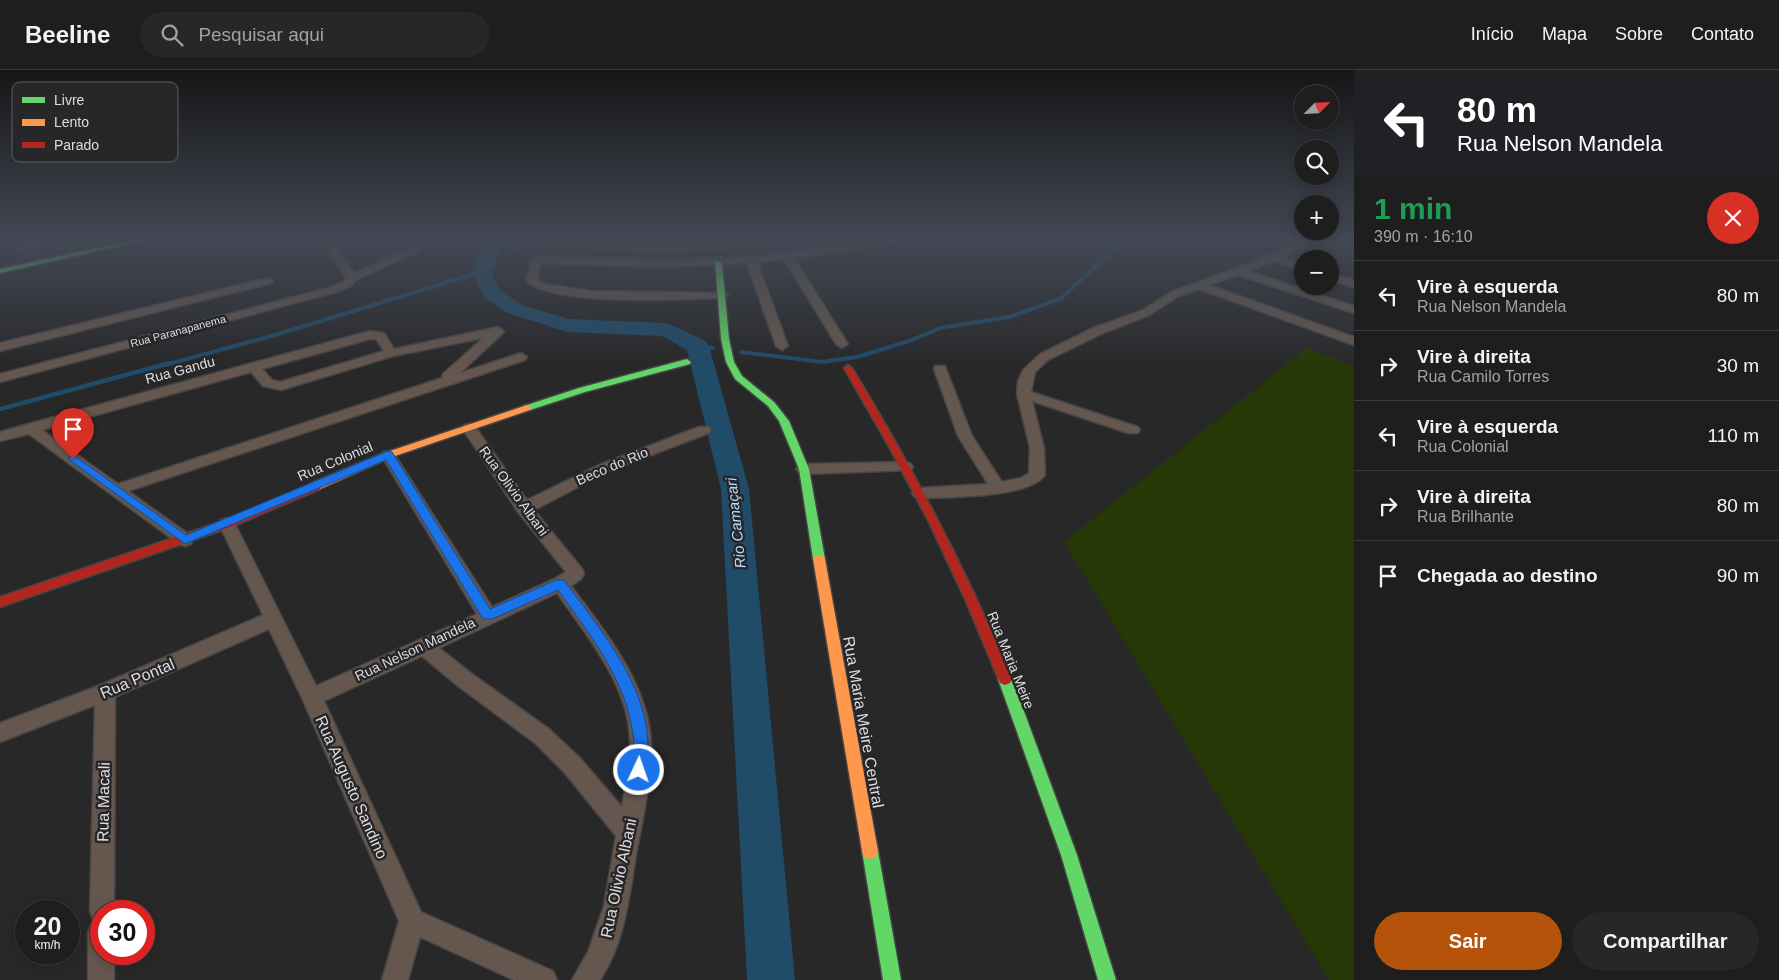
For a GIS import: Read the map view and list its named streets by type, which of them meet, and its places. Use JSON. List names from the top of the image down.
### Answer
{
  "streets": {
    "street": [
      "Rua Paranapanema",
      "Rua Gandu",
      "Rua Colonial",
      "Beco do Rio",
      "Rua Olivio Albani",
      "Rua Nelson Mandela",
      "Rua Maria Meire",
      "Rua Pontal",
      "Rua Maria Meire Central",
      "Rua Augusto Sandino",
      "Rua Macali"
    ]
  },
  "crossings": [
    ["Rua Colonial", "Rua Olivio Albani"],
    ["Rua Colonial", "Rua Augusto Sandino"],
    ["Beco do Rio", "Rua Olivio Albani"],
    ["Rua Olivio Albani", "Rua Nelson Mandela"],
    ["Rua Nelson Mandela", "Rua Augusto Sandino"],
    ["Rua Pontal", "Rua Augusto Sandino"],
    ["Rua Pontal", "Rua Macali"]
  ],
  "water": ["Rio Camaçari"],
  "legend": ["Livre", "Lento", "Parado"],
  "north": "top right",
  "page": {
    "header": "Beeline",
    "search": "Pesquisar aqui",
    "nav": [
      "Início",
      "Mapa",
      "Sobre",
      "Contato"
    ],
    "turn": ["80 m", "Rua Nelson Mandela"],
    "map_buttons": ["+", "−"],
    "heading": ["1 min", "390 m · 16:10"],
    "list": [
      {
        "name": "Vire à esquerda",
        "note": "Rua Nelson Mandela",
        "value": "80 m"
      },
      {
        "name": "Vire à direita",
        "note": "Rua Camilo Torres",
        "value": "30 m"
      },
      {
        "name": "Vire à esquerda",
        "note": "Rua Colonial",
        "value": "110 m"
      },
      {
        "name": "Vire à direita",
        "note": "Rua Brilhante",
        "value": "80 m"
      },
      {
        "name": "Chegada ao destino",
        "value": "90 m"
      }
    ],
    "speed": "20 km/h",
    "limit": "30",
    "buttons": ["Sair", "Compartilhar"]
  }
}
